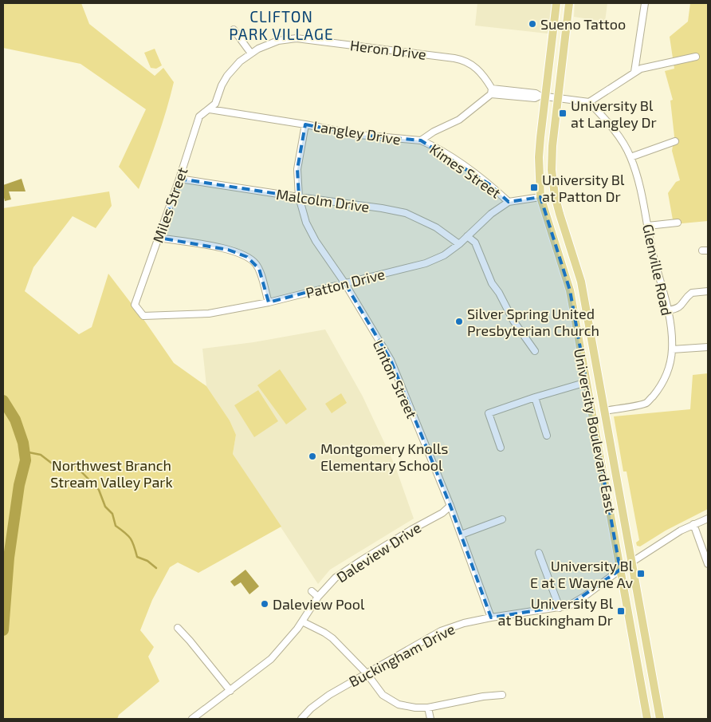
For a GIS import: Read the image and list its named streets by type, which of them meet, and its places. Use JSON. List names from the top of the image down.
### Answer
{
  "streets": {
    "main road": ["University Boulevard East"],
    "street": [
      "Heron Drive",
      "Langley Drive",
      "Kimes Street",
      "Malcolm Drive",
      "Miles Street",
      "Glenville Road",
      "Patton Drive",
      "Linton Street",
      "Daleview Drive",
      "Buckingham Drive"
    ]
  },
  "crossings": [
    ["Heron Drive", "Langley Drive"],
    ["Heron Drive", "Miles Street"],
    ["Langley Drive", "Kimes Street"],
    ["Langley Drive", "Miles Street"],
    ["Langley Drive", "Linton Street"],
    ["Kimes Street", "Patton Drive"],
    ["Malcolm Drive", "Miles Street"],
    ["Malcolm Drive", "Patton Drive"],
    ["Malcolm Drive", "Linton Street"],
    ["Miles Street", "Patton Drive"],
    ["Glenville Road", "University Boulevard East"],
    ["Patton Drive", "Linton Street"],
    ["Patton Drive", "University Boulevard East"],
    ["Linton Street", "Daleview Drive"],
    ["Linton Street", "Buckingham Drive"],
    ["University Boulevard East", "Buckingham Drive"]
  ],
  "districts": ["CLIFTON PARK VILLAGE"],
  "parks": ["Northwest Branch Stream Valley Park"],
  "places": {
    "other": [
      "Sueno Tattoo",
      "Silver Spring United Presbyterian Church",
      "Montgomery Knolls Elementary School",
      "Daleview Pool"
    ],
    "transit": [
      "University Bl at Langley Dr",
      "University Bl at Patton Dr",
      "University Bl E at E Wayne Av",
      "University Bl at Buckingham Dr"
    ]
  }
}
